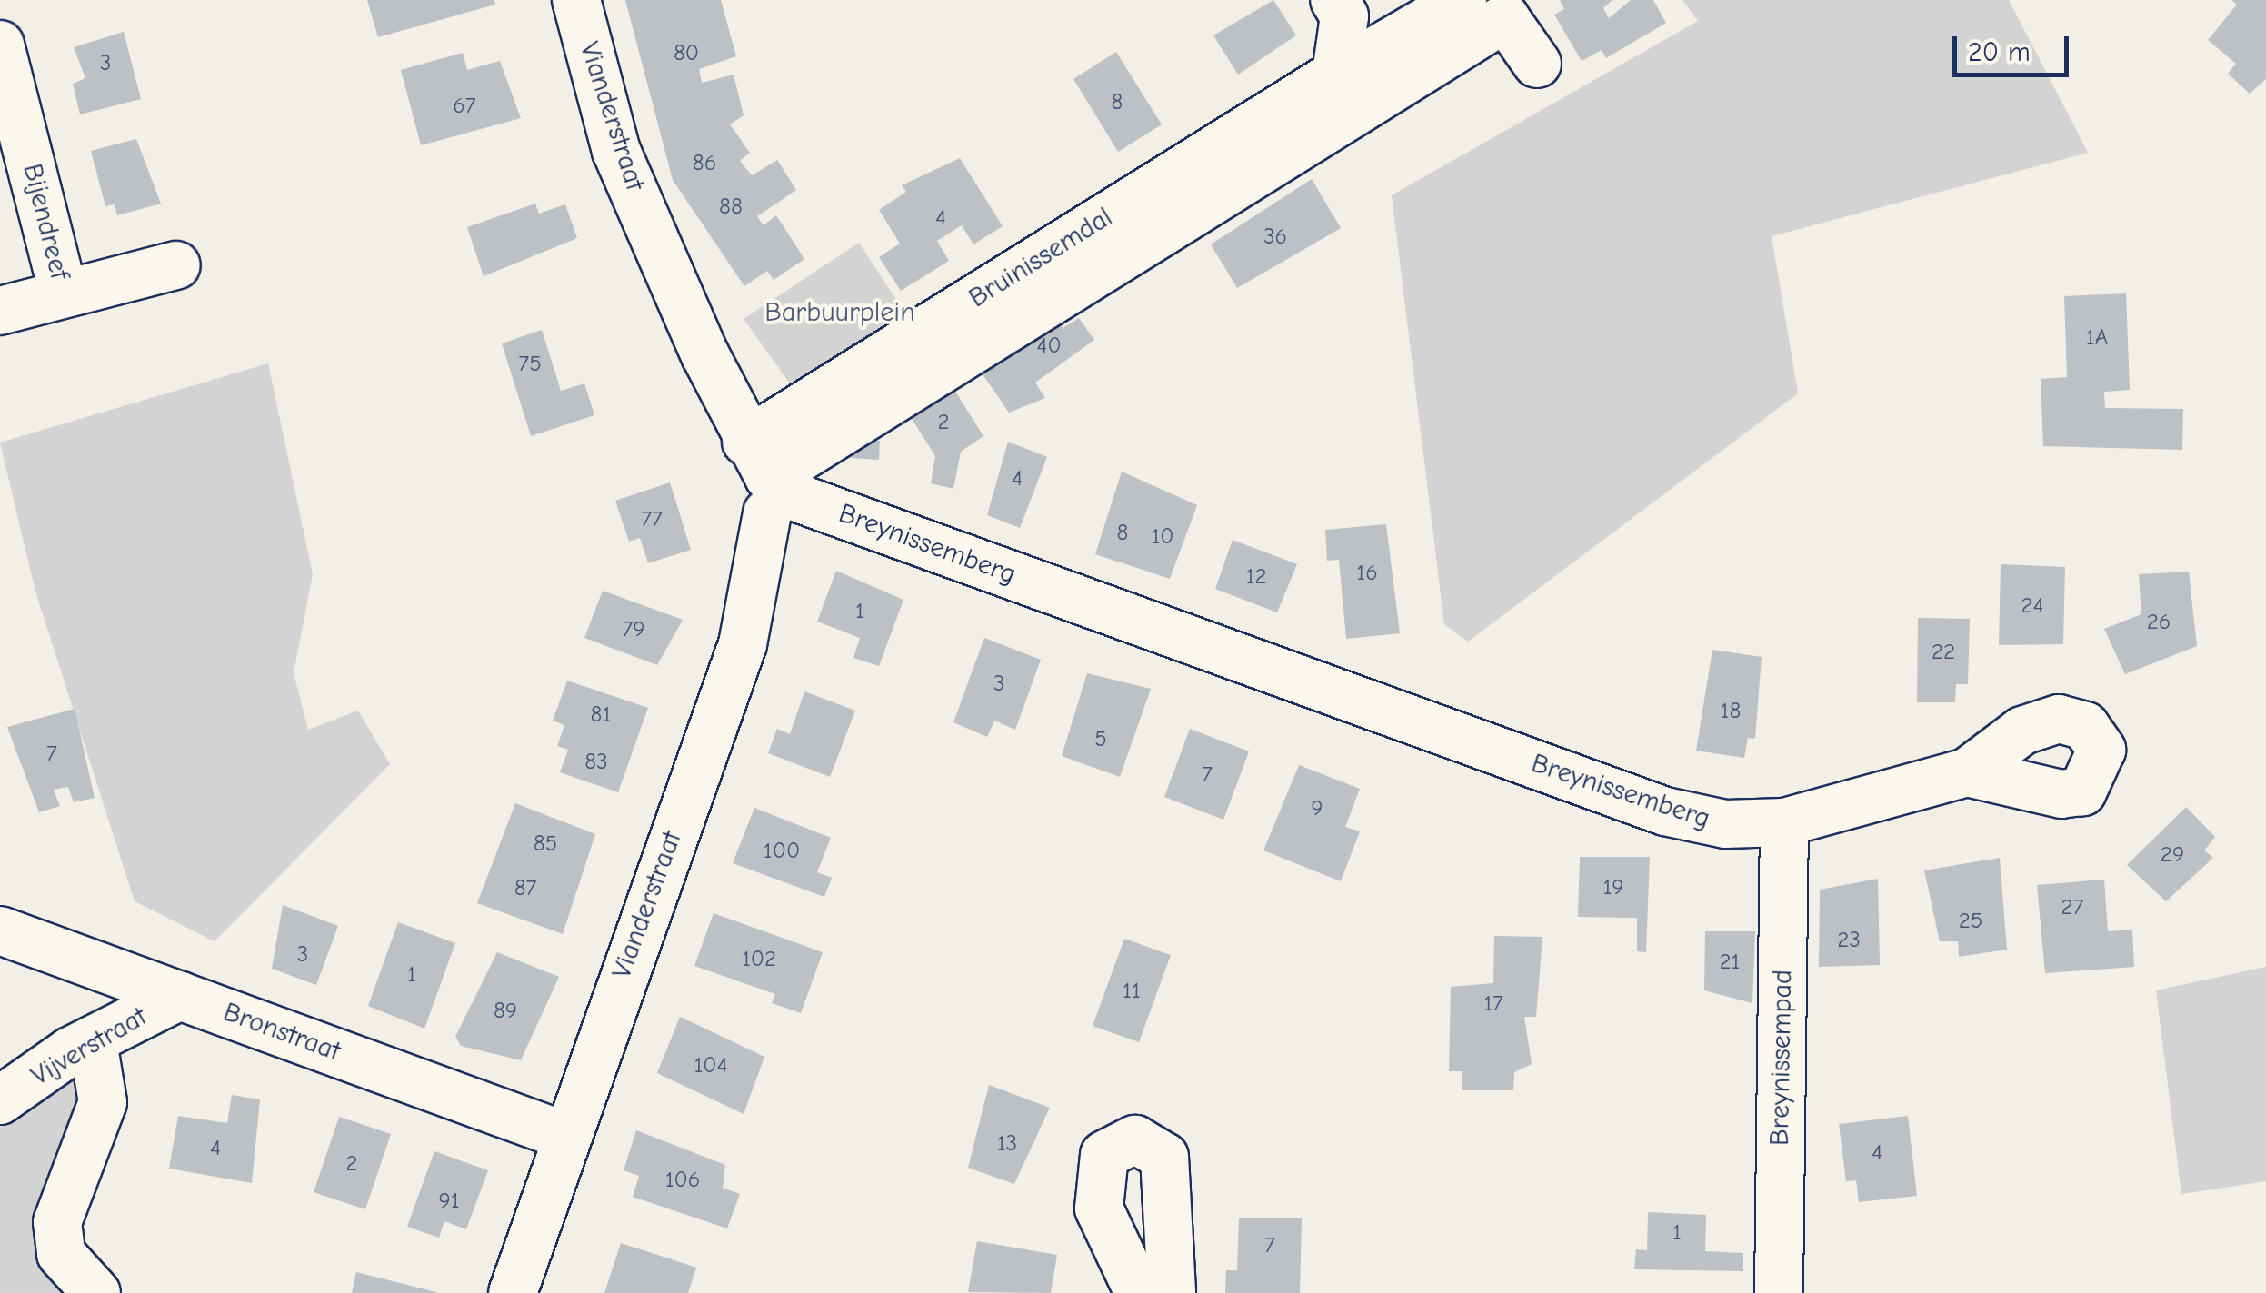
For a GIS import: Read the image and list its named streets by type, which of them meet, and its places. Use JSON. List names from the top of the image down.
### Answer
{
  "streets": {
    "street": [
      "Vianderstraat",
      "Bijendreef",
      "Bruinissemdal",
      "Breynissemberg",
      "Bronstraat",
      "Vijverstraat",
      "Breynissempad"
    ]
  },
  "crossings": [
    ["Vianderstraat", "Bruinissemdal"],
    ["Vianderstraat", "Breynissemberg"],
    ["Vianderstraat", "Bronstraat"],
    ["Bruinissemdal", "Breynissemberg"],
    ["Breynissemberg", "Breynissempad"],
    ["Bronstraat", "Vijverstraat"]
  ],
  "parks": ["Barbuurplein"],
  "house_numbers": [
    "80",
    "3",
    "8",
    "67",
    "86",
    "88",
    "4",
    "36",
    "1A",
    "40",
    "75",
    "2",
    "4",
    "77",
    "8",
    "10",
    "16",
    "12",
    "24",
    "1",
    "26",
    "79",
    "22",
    "3",
    "18",
    "81",
    "5",
    "7",
    "83",
    "7",
    "9",
    "85",
    "100",
    "29",
    "19",
    "87",
    "27",
    "25",
    "23",
    "3",
    "102",
    "21",
    "1",
    "11",
    "17",
    "89",
    "104",
    "13",
    "4",
    "4",
    "2",
    "106",
    "91",
    "1",
    "7"
  ],
  "scale_bar": "20 m"
}
